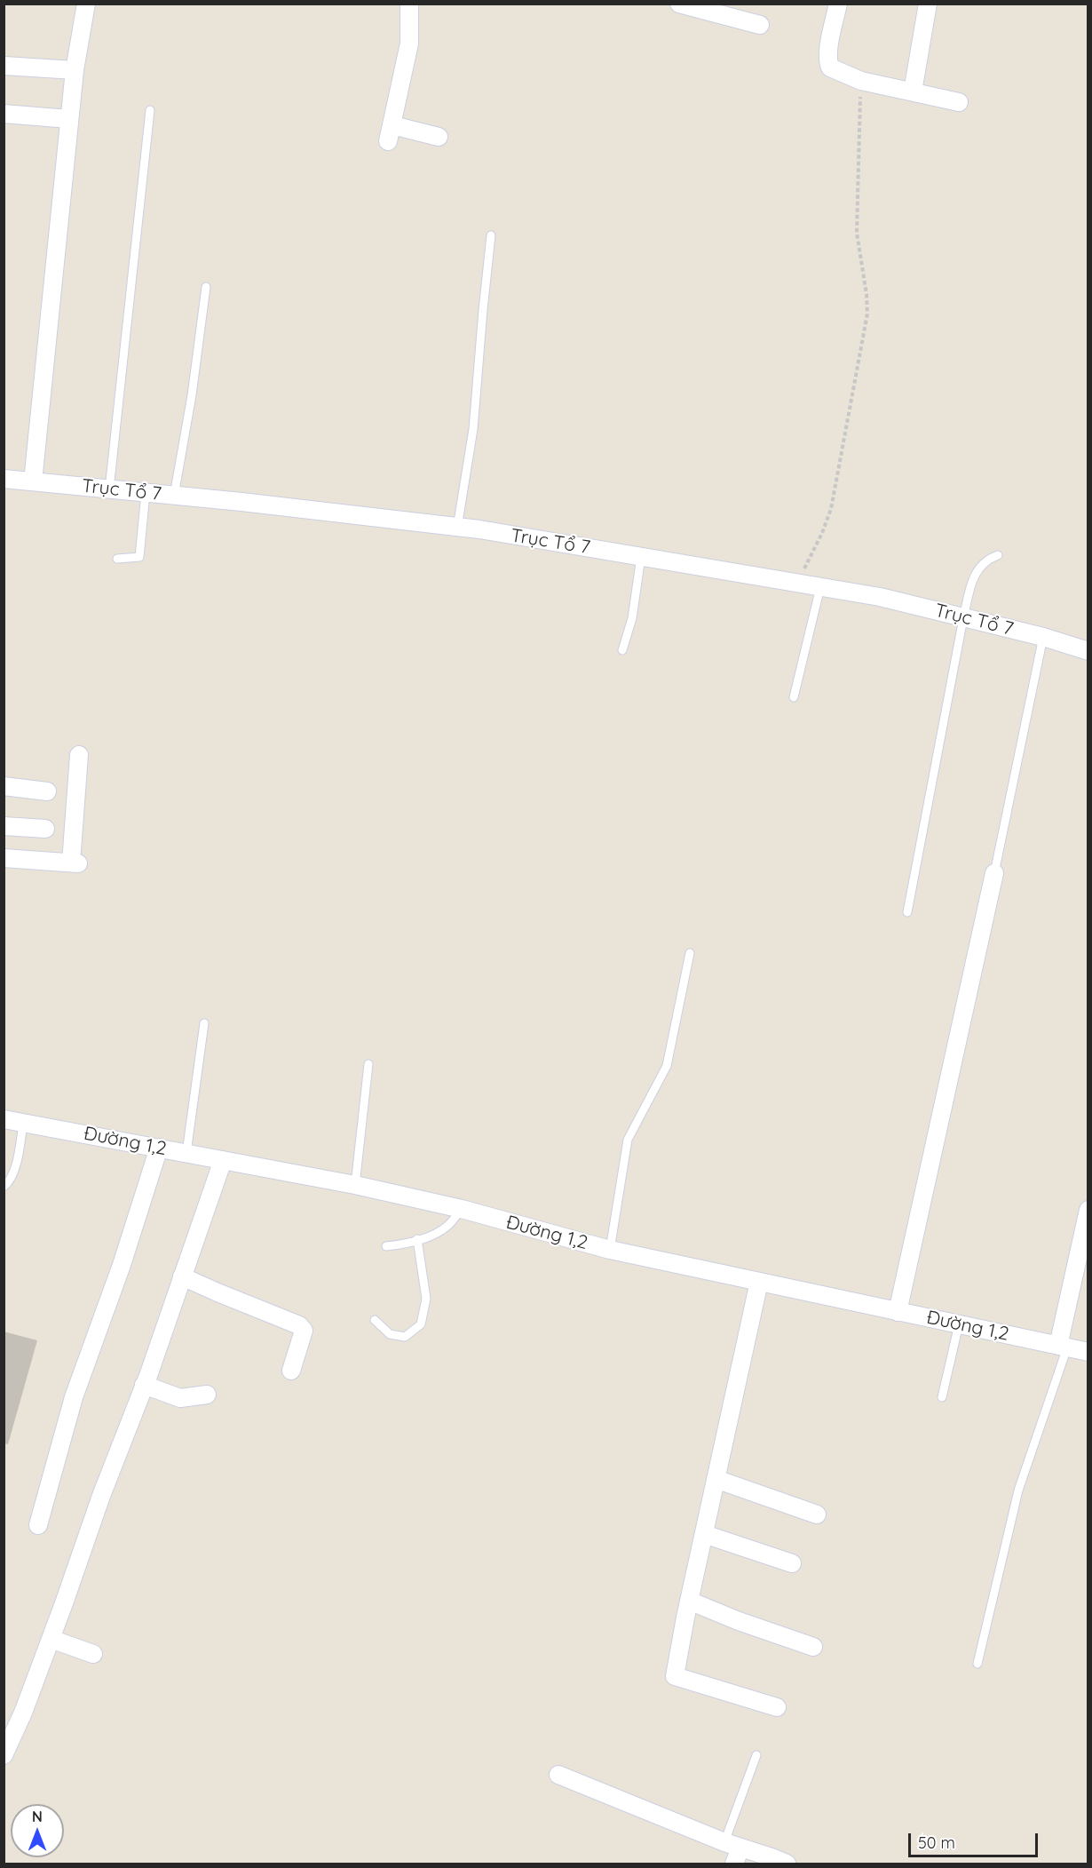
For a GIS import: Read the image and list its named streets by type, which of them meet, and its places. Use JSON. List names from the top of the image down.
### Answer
{
  "streets": {
    "street": ["Trục Tổ 7", "Đường 1,2"]
  },
  "scale_bar": "50 m",
  "north": "top"
}
